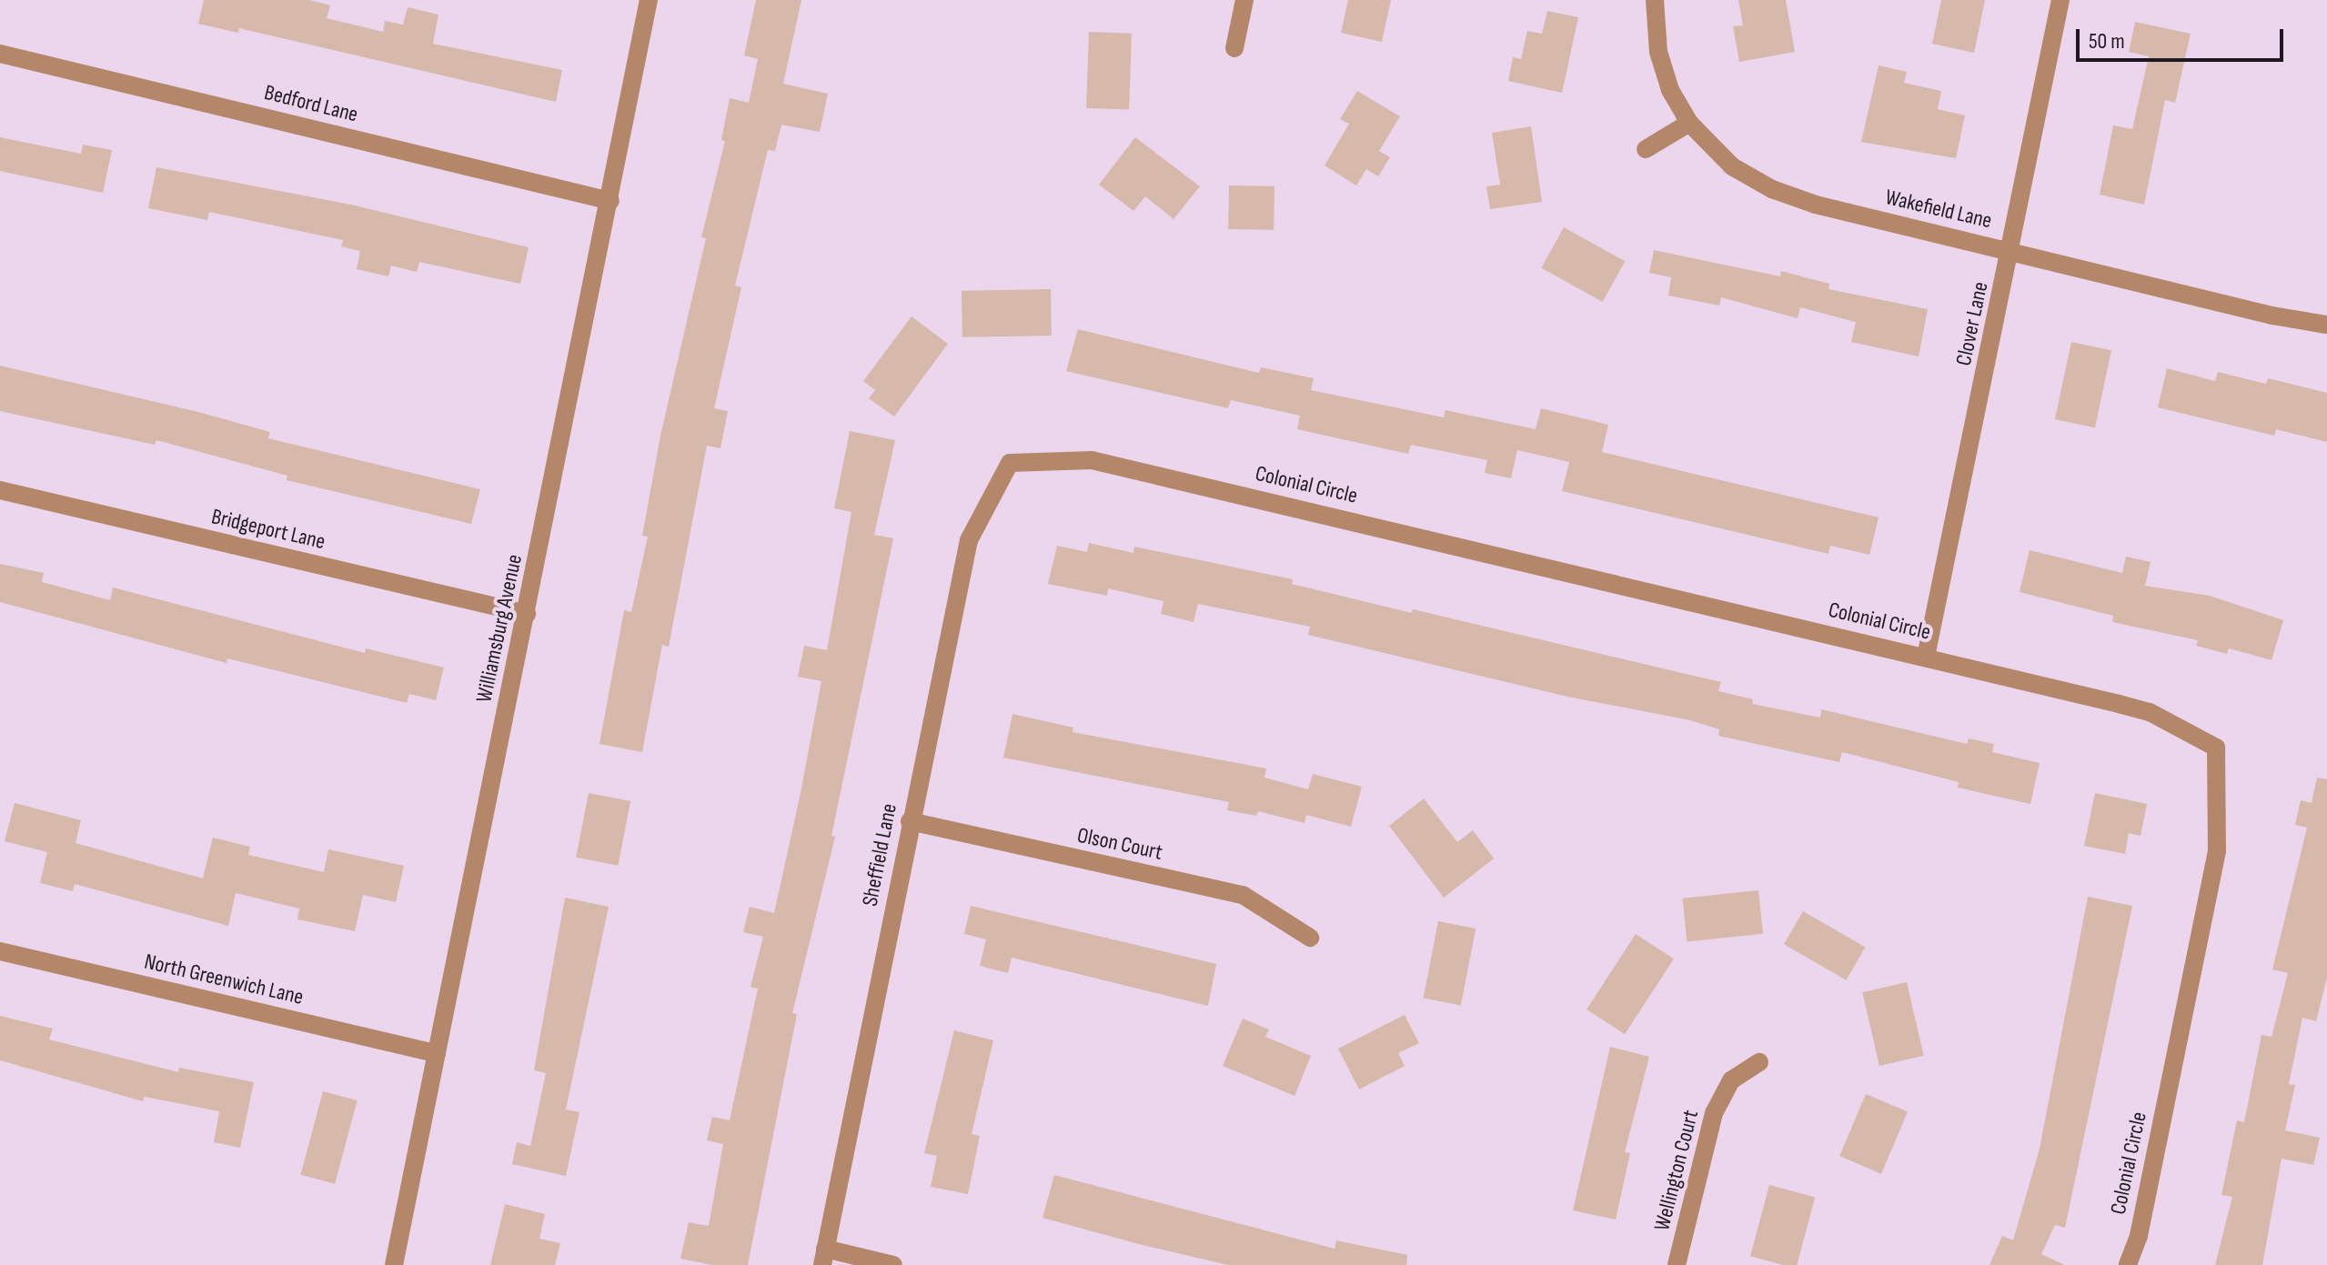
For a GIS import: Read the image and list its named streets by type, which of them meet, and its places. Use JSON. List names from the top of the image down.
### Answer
{
  "streets": {
    "street": [
      "Bedford Lane",
      "Wakefield Lane",
      "Clover Lane",
      "Colonial Circle",
      "Bridgeport Lane",
      "Williamsburg Avenue",
      "Olson Court",
      "Sheffield Lane",
      "North Greenwich Lane",
      "Wellington Court"
    ]
  },
  "crossings": [
    ["Bedford Lane", "Williamsburg Avenue"],
    ["Wakefield Lane", "Clover Lane"],
    ["Clover Lane", "Colonial Circle"],
    ["Colonial Circle", "Sheffield Lane"],
    ["Bridgeport Lane", "Williamsburg Avenue"],
    ["Williamsburg Avenue", "North Greenwich Lane"],
    ["Olson Court", "Sheffield Lane"]
  ],
  "scale_bar": "50 m"
}
